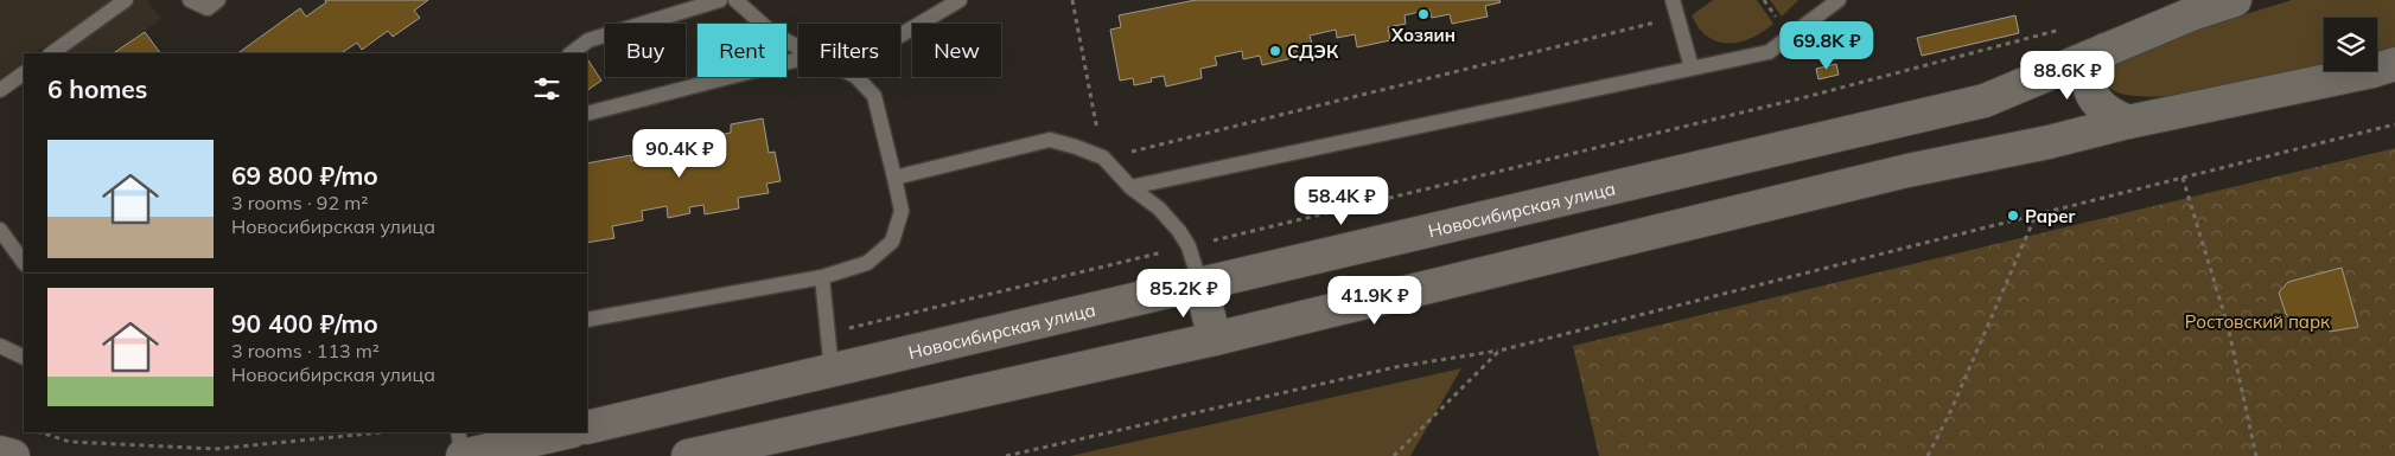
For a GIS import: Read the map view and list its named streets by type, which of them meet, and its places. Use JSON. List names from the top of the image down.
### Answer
{
  "streets": {
    "main road": ["Новосибирская улица"]
  },
  "parks": ["Ростовский парк"],
  "places": ["Хозяин", "СДЭК", "Paper"],
  "page": {
    "price": [
      "69.8K ₽",
      "88.6K ₽",
      "90.4K ₽",
      "58.4K ₽",
      "85.2K ₽",
      "41.9K ₽"
    ],
    "chip": [
      "Buy",
      "Rent",
      "Filters",
      "New"
    ],
    "heading": "6 homes",
    "list": [
      {
        "name": "69 800 ₽/mo",
        "note": "3 rooms · 92 m² · Новосибирская улица"
      },
      {
        "name": "90 400 ₽/mo",
        "note": "3 rooms · 113 m² · Новосибирская улица"
      }
    ]
  }
}
